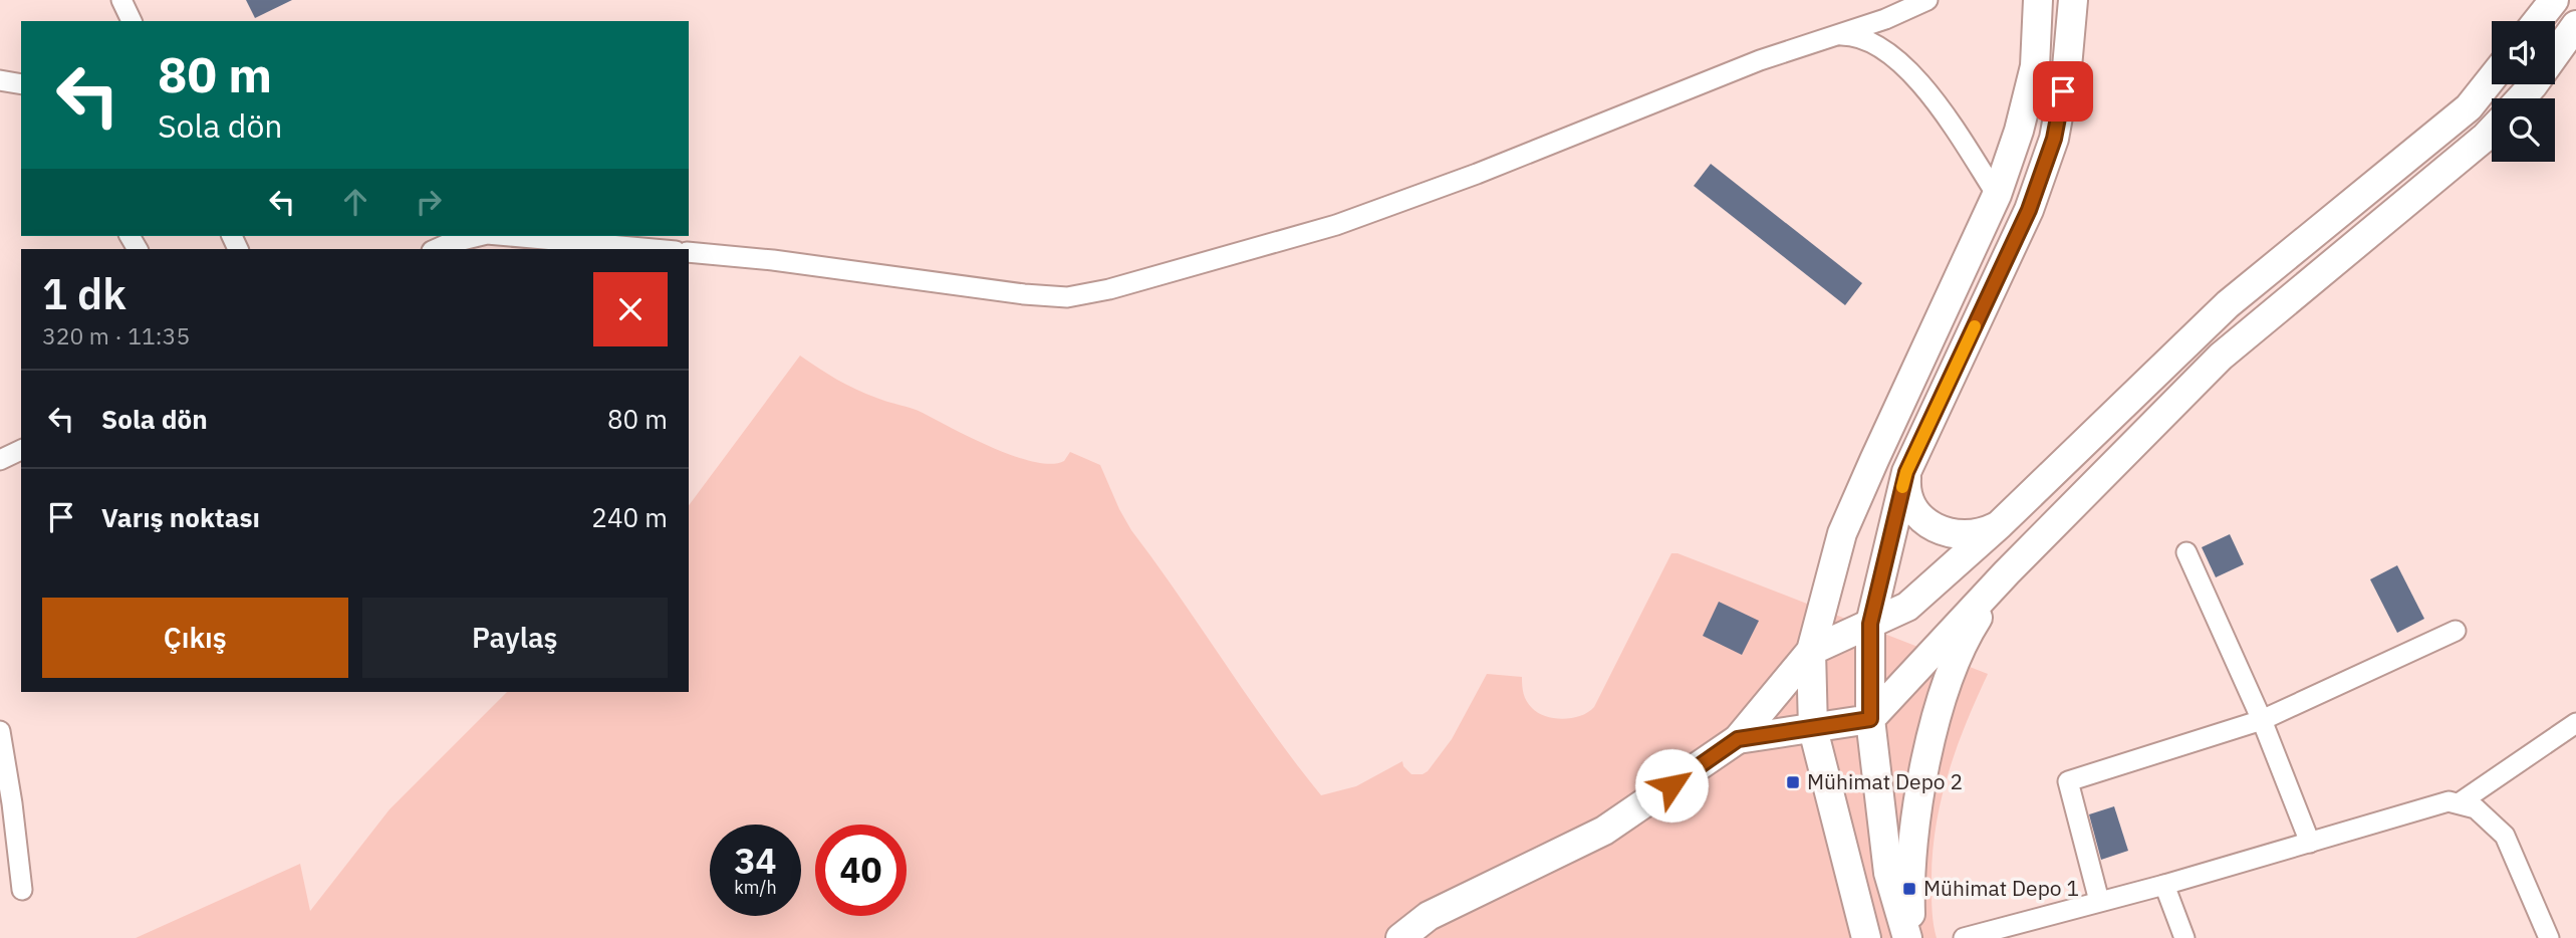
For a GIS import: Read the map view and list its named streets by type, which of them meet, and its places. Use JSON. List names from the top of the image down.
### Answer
{
  "places": {
    "transit": ["Mühimat Depo 2", "Mühimat Depo 1"]
  },
  "page": {
    "turn": ["80 m", "Sola dön"],
    "heading": ["1 dk", "320 m · 11:35"],
    "list": [
      {
        "name": "Sola dön",
        "value": "80 m"
      },
      {
        "name": "Varış noktası",
        "value": "240 m"
      }
    ],
    "buttons": ["Çıkış", "Paylaş"],
    "speed": "34 km/h",
    "limit": "40"
  }
}
